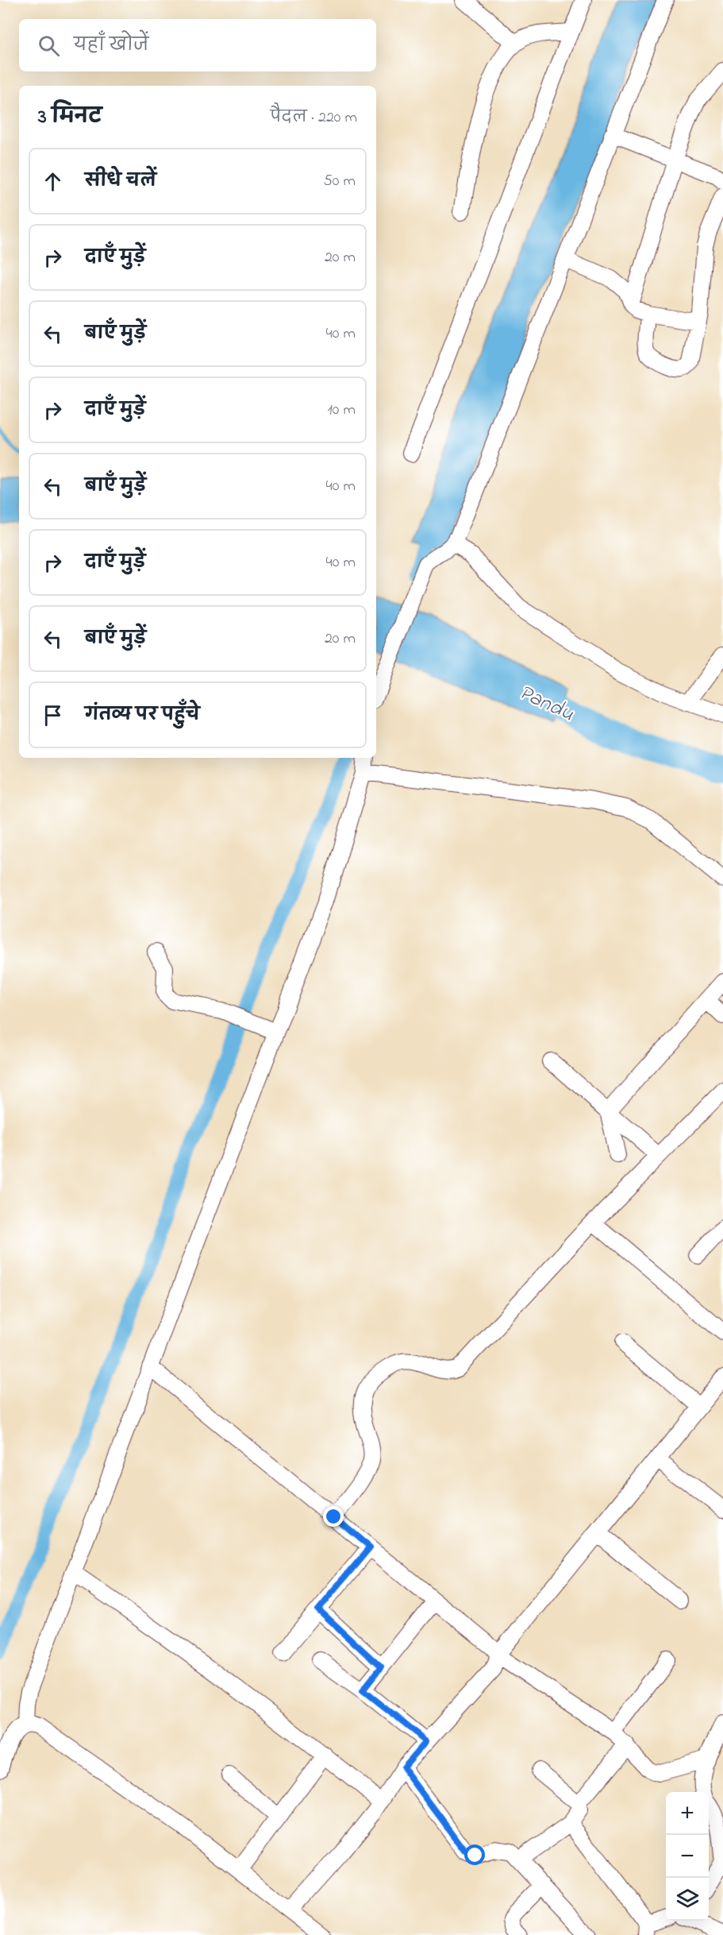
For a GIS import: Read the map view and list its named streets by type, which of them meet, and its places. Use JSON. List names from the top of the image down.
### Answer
{
  "water": ["Pandu"],
  "page": {
    "search": "यहाँ खोजें",
    "heading": ["3 मिनट", "पैदल · 220 m"],
    "list": [
      ["सीधे चलें", "50 m"],
      ["दाएँ मुड़ें", "20 m"],
      ["बाएँ मुड़ें", "40 m"],
      ["दाएँ मुड़ें", "10 m"],
      ["बाएँ मुड़ें", "40 m"],
      ["दाएँ मुड़ें", "40 m"],
      ["बाएँ मुड़ें", "20 m"],
      "गंतव्य पर पहुँचे"
    ],
    "map_buttons": ["+", "−"]
  }
}
